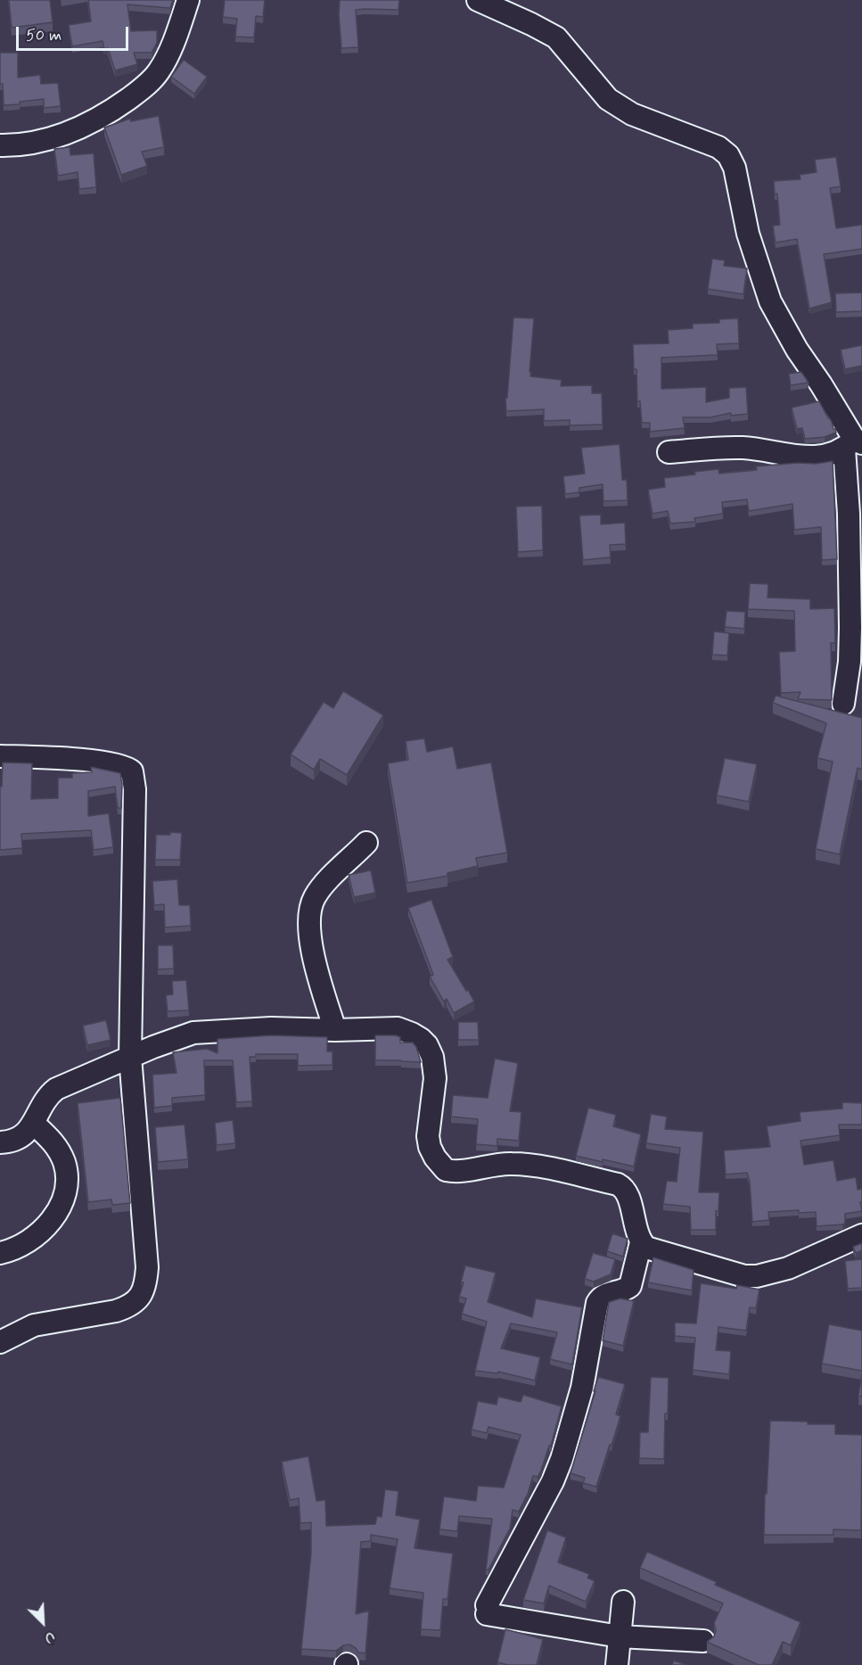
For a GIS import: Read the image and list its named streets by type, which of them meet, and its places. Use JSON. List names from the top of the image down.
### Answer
{
  "scale_bar": "50 m",
  "north": "bottom right"
}
